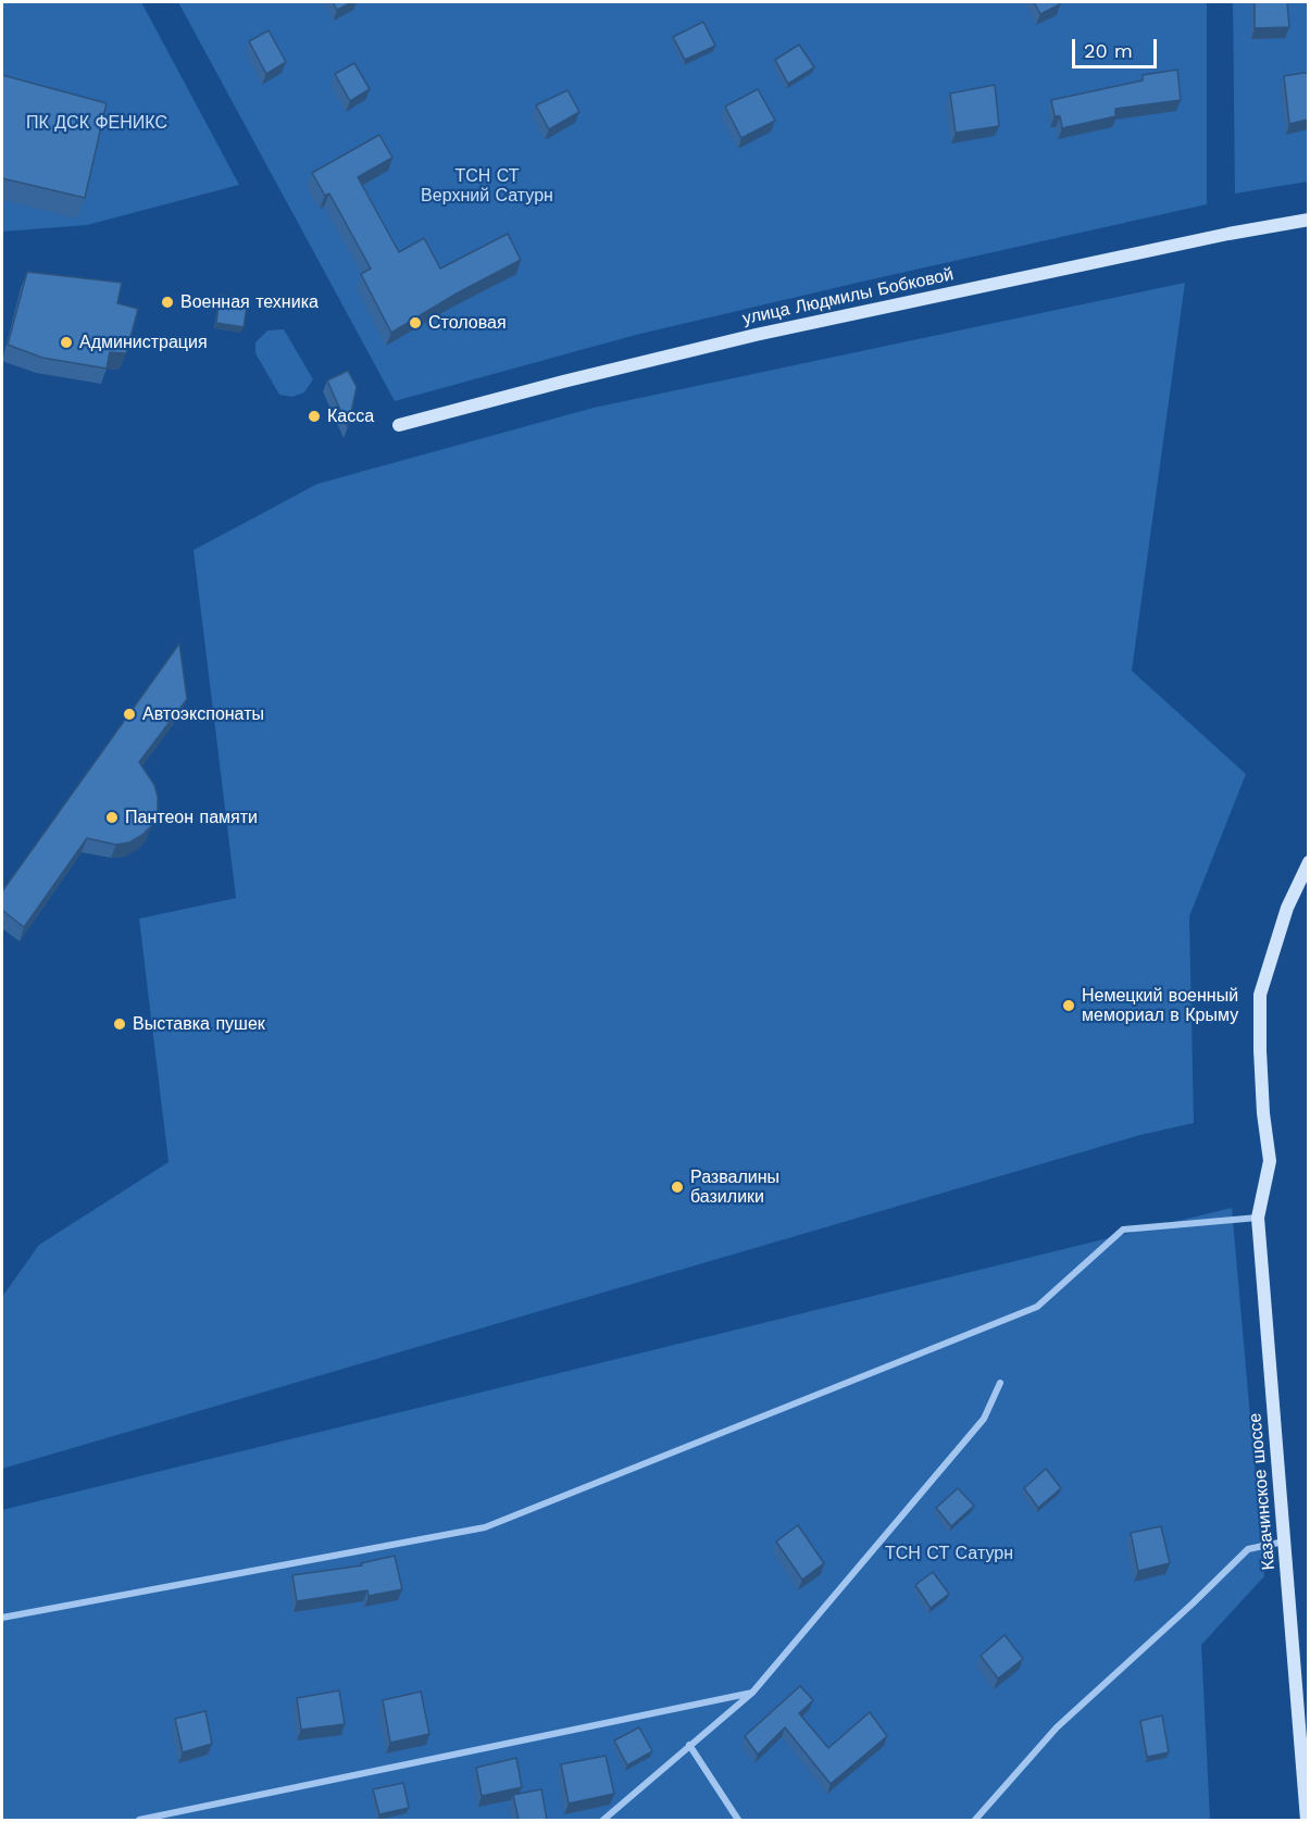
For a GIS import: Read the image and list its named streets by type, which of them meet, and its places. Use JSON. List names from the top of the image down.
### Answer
{
  "streets": {
    "main road": ["улица Людмилы Бобковой", "Казачинское шоссе"]
  },
  "parks": ["ПК ДСК ФЕНИКС", "ТСН СТ Верхний Сатурн", "ТСН СТ Сатурн"],
  "places": [
    "Военная техника",
    "Столовая",
    "Администрация",
    "Касса",
    "Автоэкспонаты",
    "Пантеон памяти",
    "Немецкий военный мемориал в Крыму",
    "Выставка пушек",
    "Развалины базилики"
  ],
  "scale_bar": "20 m"
}
